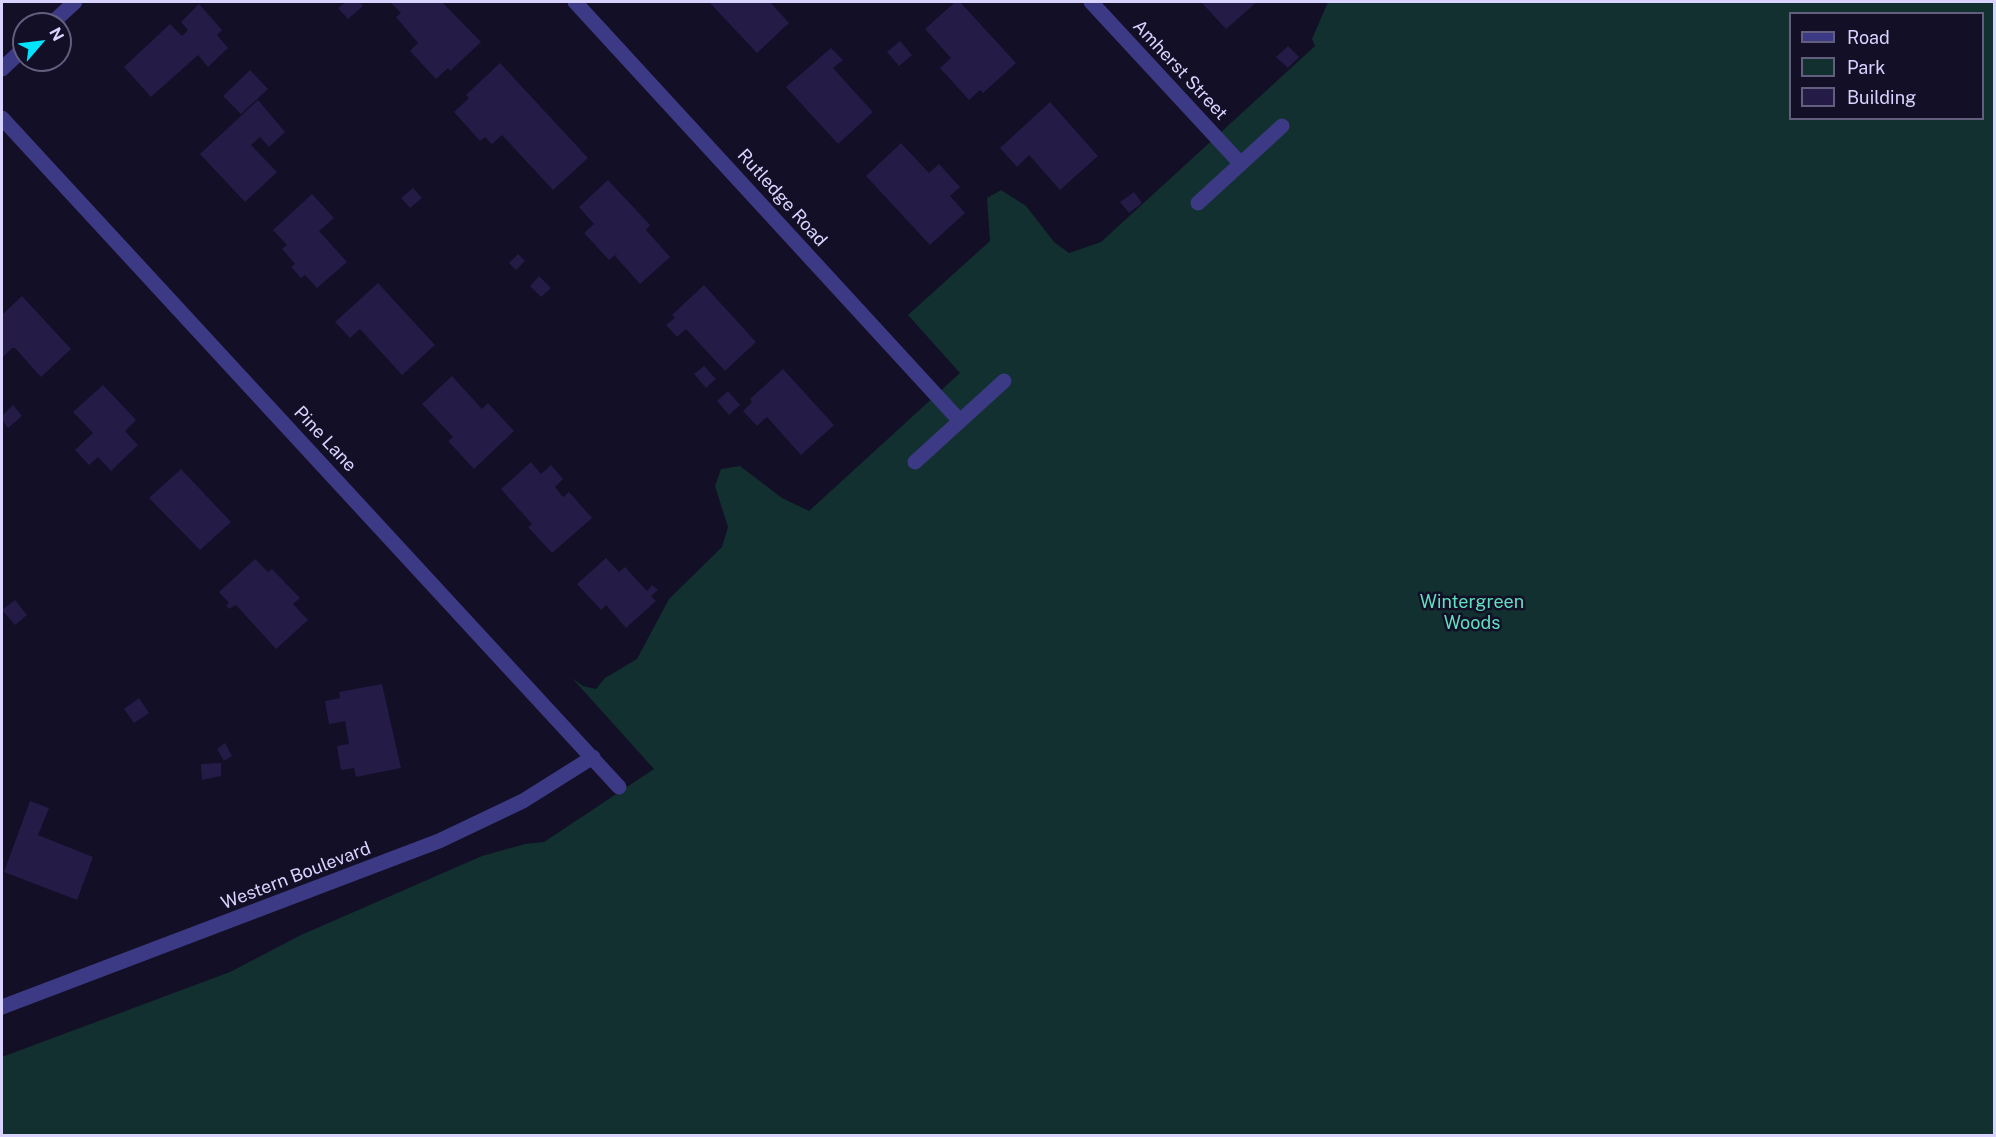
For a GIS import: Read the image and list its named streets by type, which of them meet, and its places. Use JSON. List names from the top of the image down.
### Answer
{
  "streets": {
    "street": [
      "Amherst Street",
      "Rutledge Road",
      "Pine Lane",
      "Western Boulevard"
    ]
  },
  "crossings": [
    ["Pine Lane", "Western Boulevard"]
  ],
  "parks": ["Wintergreen Woods"],
  "legend": ["Road", "Park", "Building"],
  "north": "top right"
}
